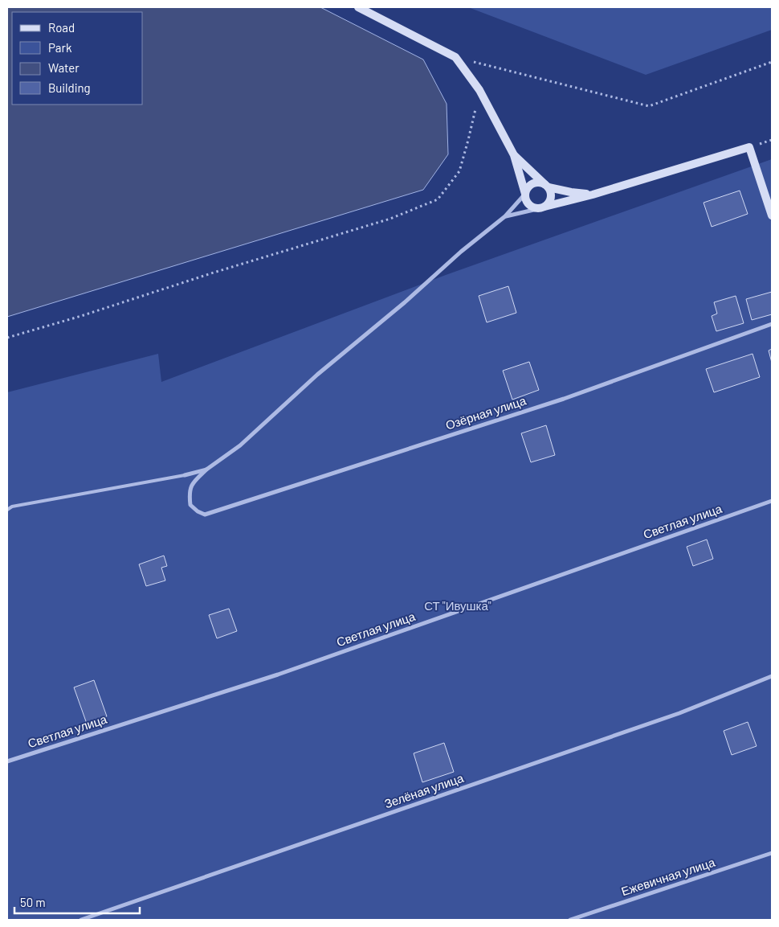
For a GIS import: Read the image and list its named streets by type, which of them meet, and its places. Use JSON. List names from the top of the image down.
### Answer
{
  "streets": {
    "street": [
      "Озёрная улица",
      "Светлая улица",
      "Зелёная улица",
      "Ежевичная улица"
    ]
  },
  "parks": ["СТ \"Ивушка\""],
  "legend": [
    "Road",
    "Park",
    "Water",
    "Building"
  ],
  "scale_bar": "50 m"
}
